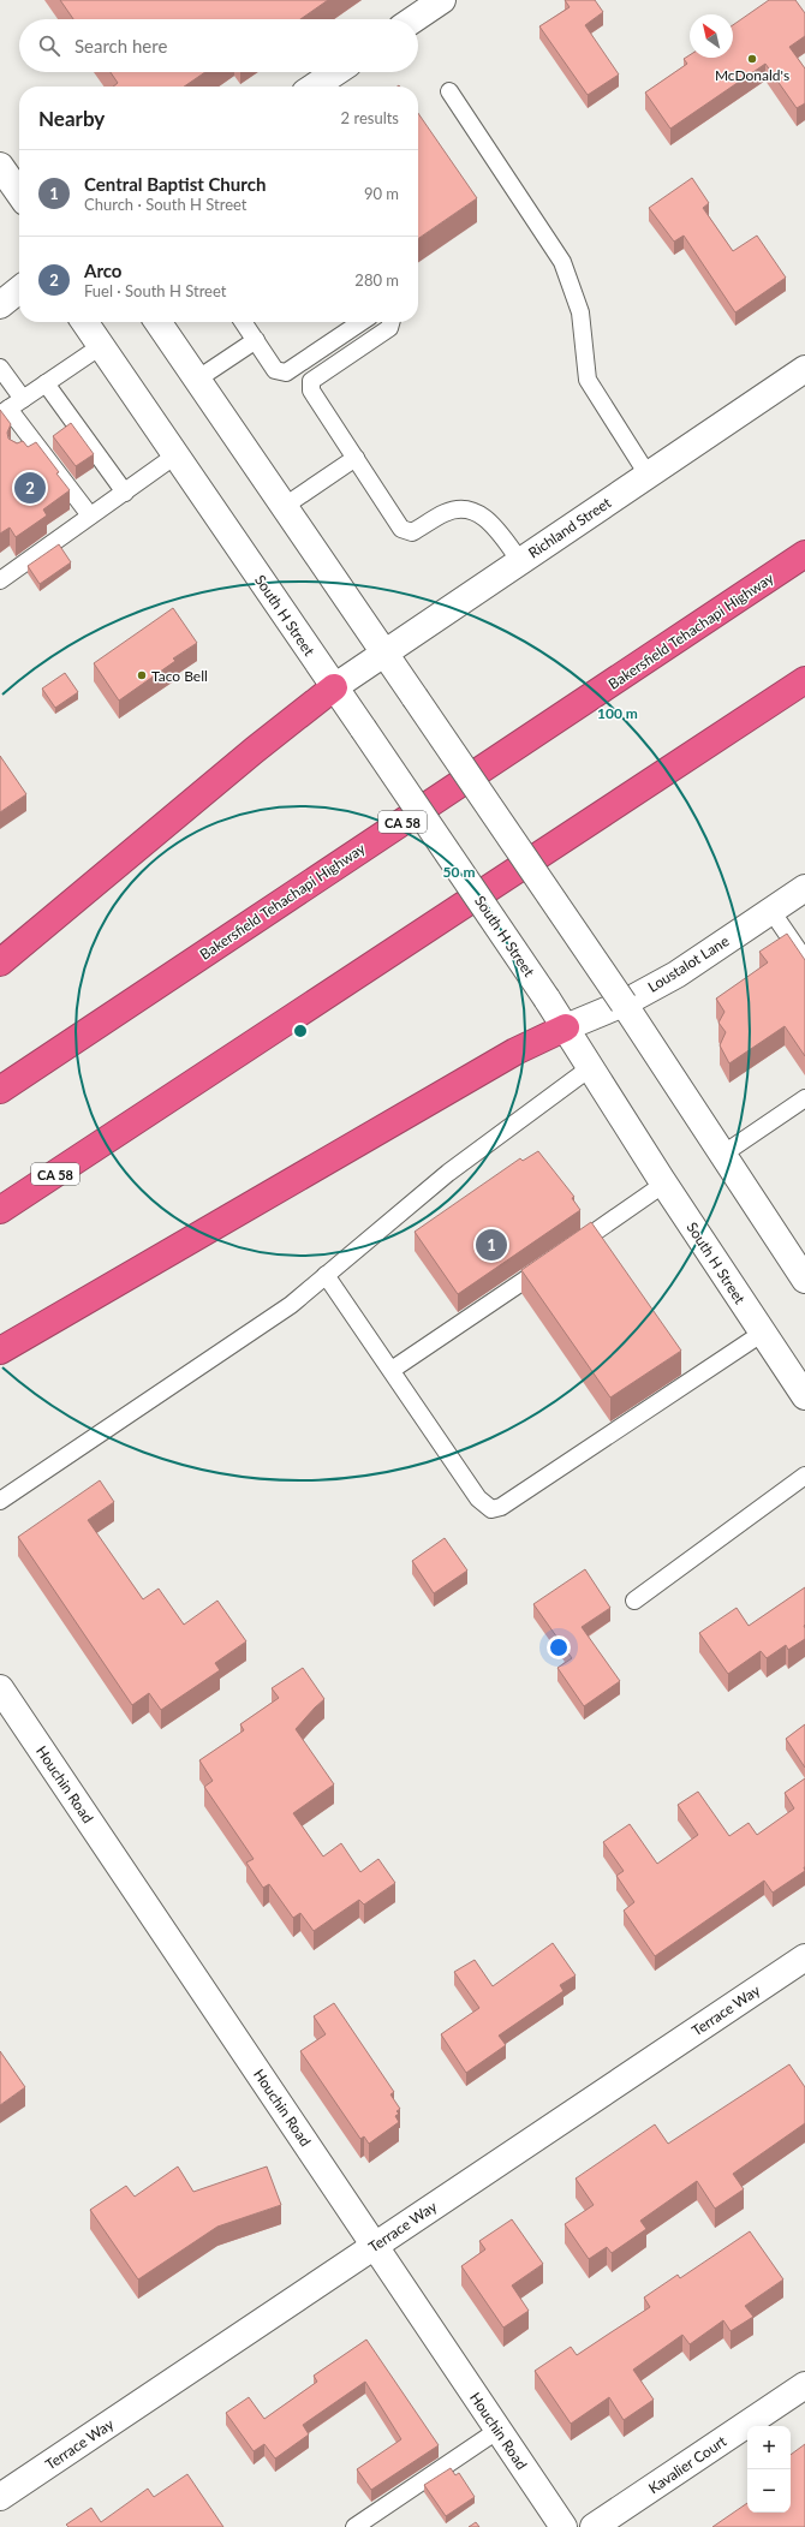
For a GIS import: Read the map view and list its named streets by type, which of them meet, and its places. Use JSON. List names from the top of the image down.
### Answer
{
  "streets": {
    "highway": ["Bakersfield Tehachapi Highway", "CA 58"],
    "street": [
      "Richland Street",
      "South H Street",
      "Loustalot Lane",
      "Houchin Road",
      "Terrace Way",
      "Kavalier Court"
    ]
  },
  "crossings": [
    ["Richland Street", "South H Street"],
    ["South H Street", "Loustalot Lane"],
    ["Houchin Road", "Terrace Way"]
  ],
  "places": ["McDonald's", "Taco Bell"],
  "north": "top left",
  "page": {
    "search": "Search here",
    "heading": ["Nearby", "2 results"],
    "list": [
      {
        "mark": "1",
        "name": "Central Baptist Church",
        "note": "Church · South H Street",
        "value": "90 m"
      },
      {
        "mark": "2",
        "name": "Arco",
        "note": "Fuel · South H Street",
        "value": "280 m"
      }
    ],
    "pins": ["2", "1"],
    "map_buttons": ["+", "−"]
  },
  "rings": ["100 m", "50 m"]
}
